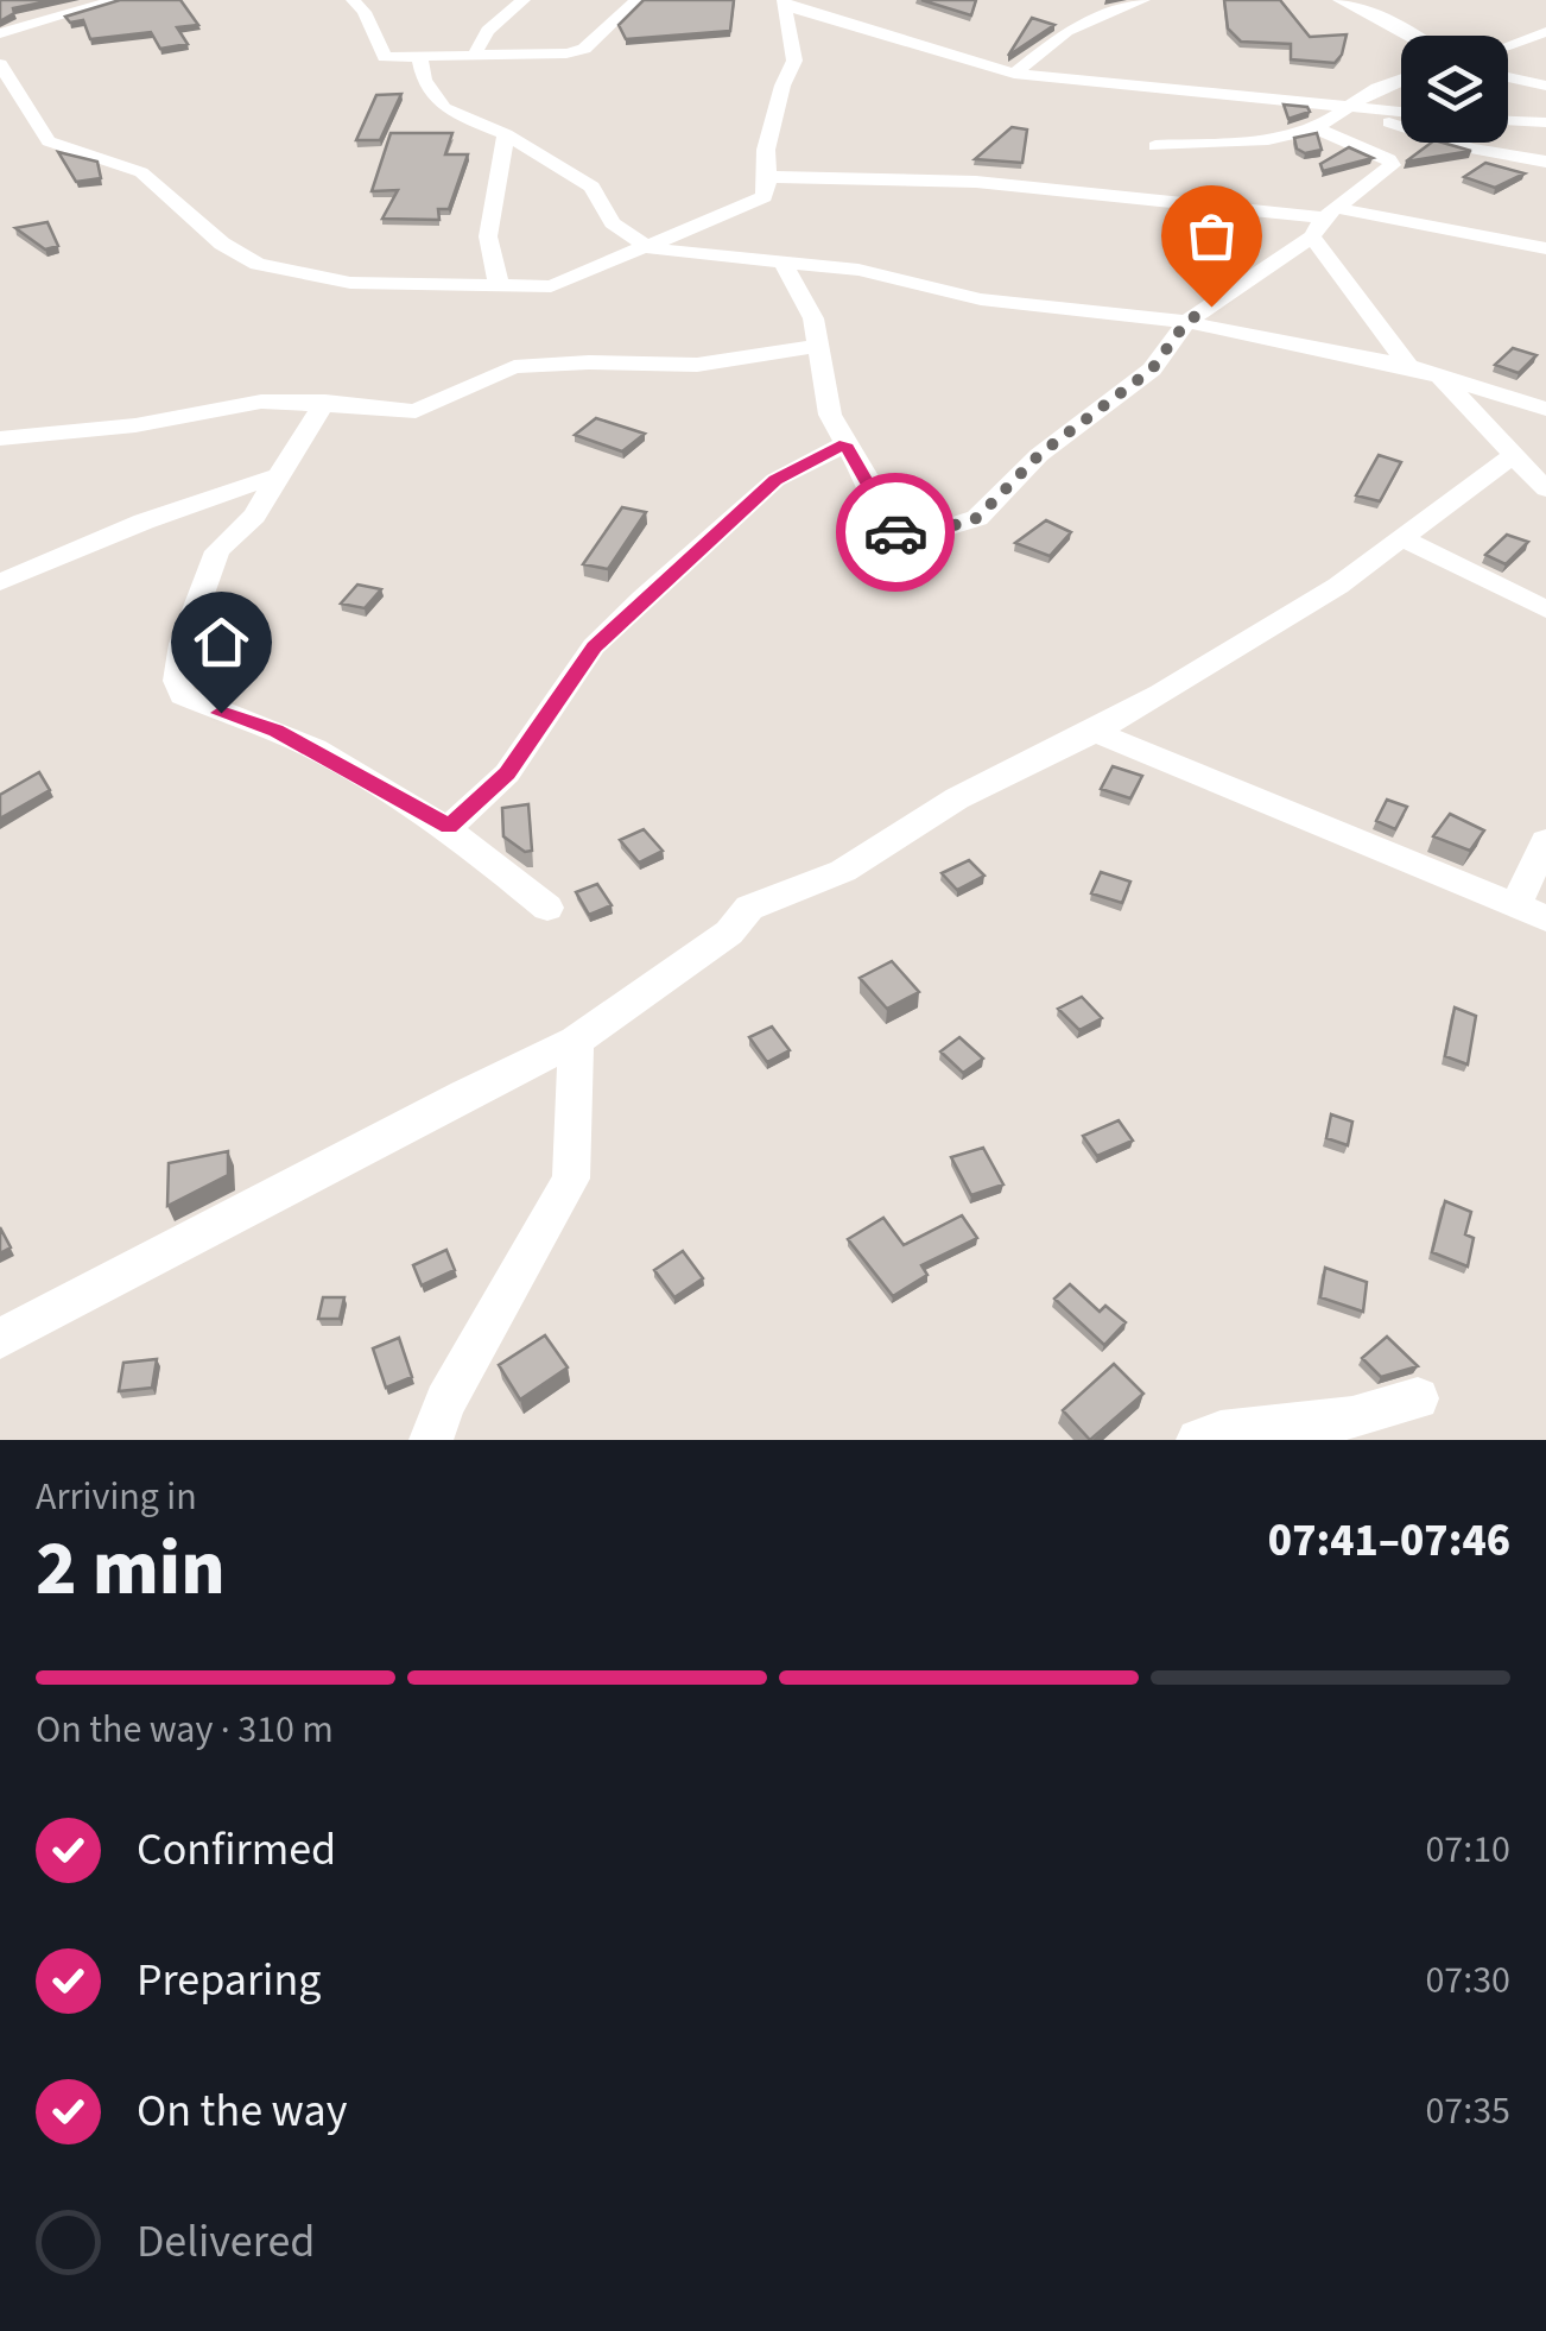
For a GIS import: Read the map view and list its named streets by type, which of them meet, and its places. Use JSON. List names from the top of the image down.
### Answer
{
  "page": {
    "heading": ["2 min", "Arriving in", "07:41–07:46"],
    "bar": "On the way · 310 m",
    "list": [
      ["Confirmed", "07:10"],
      ["Preparing", "07:30"],
      ["On the way", "07:35"],
      "Delivered"
    ]
  }
}
